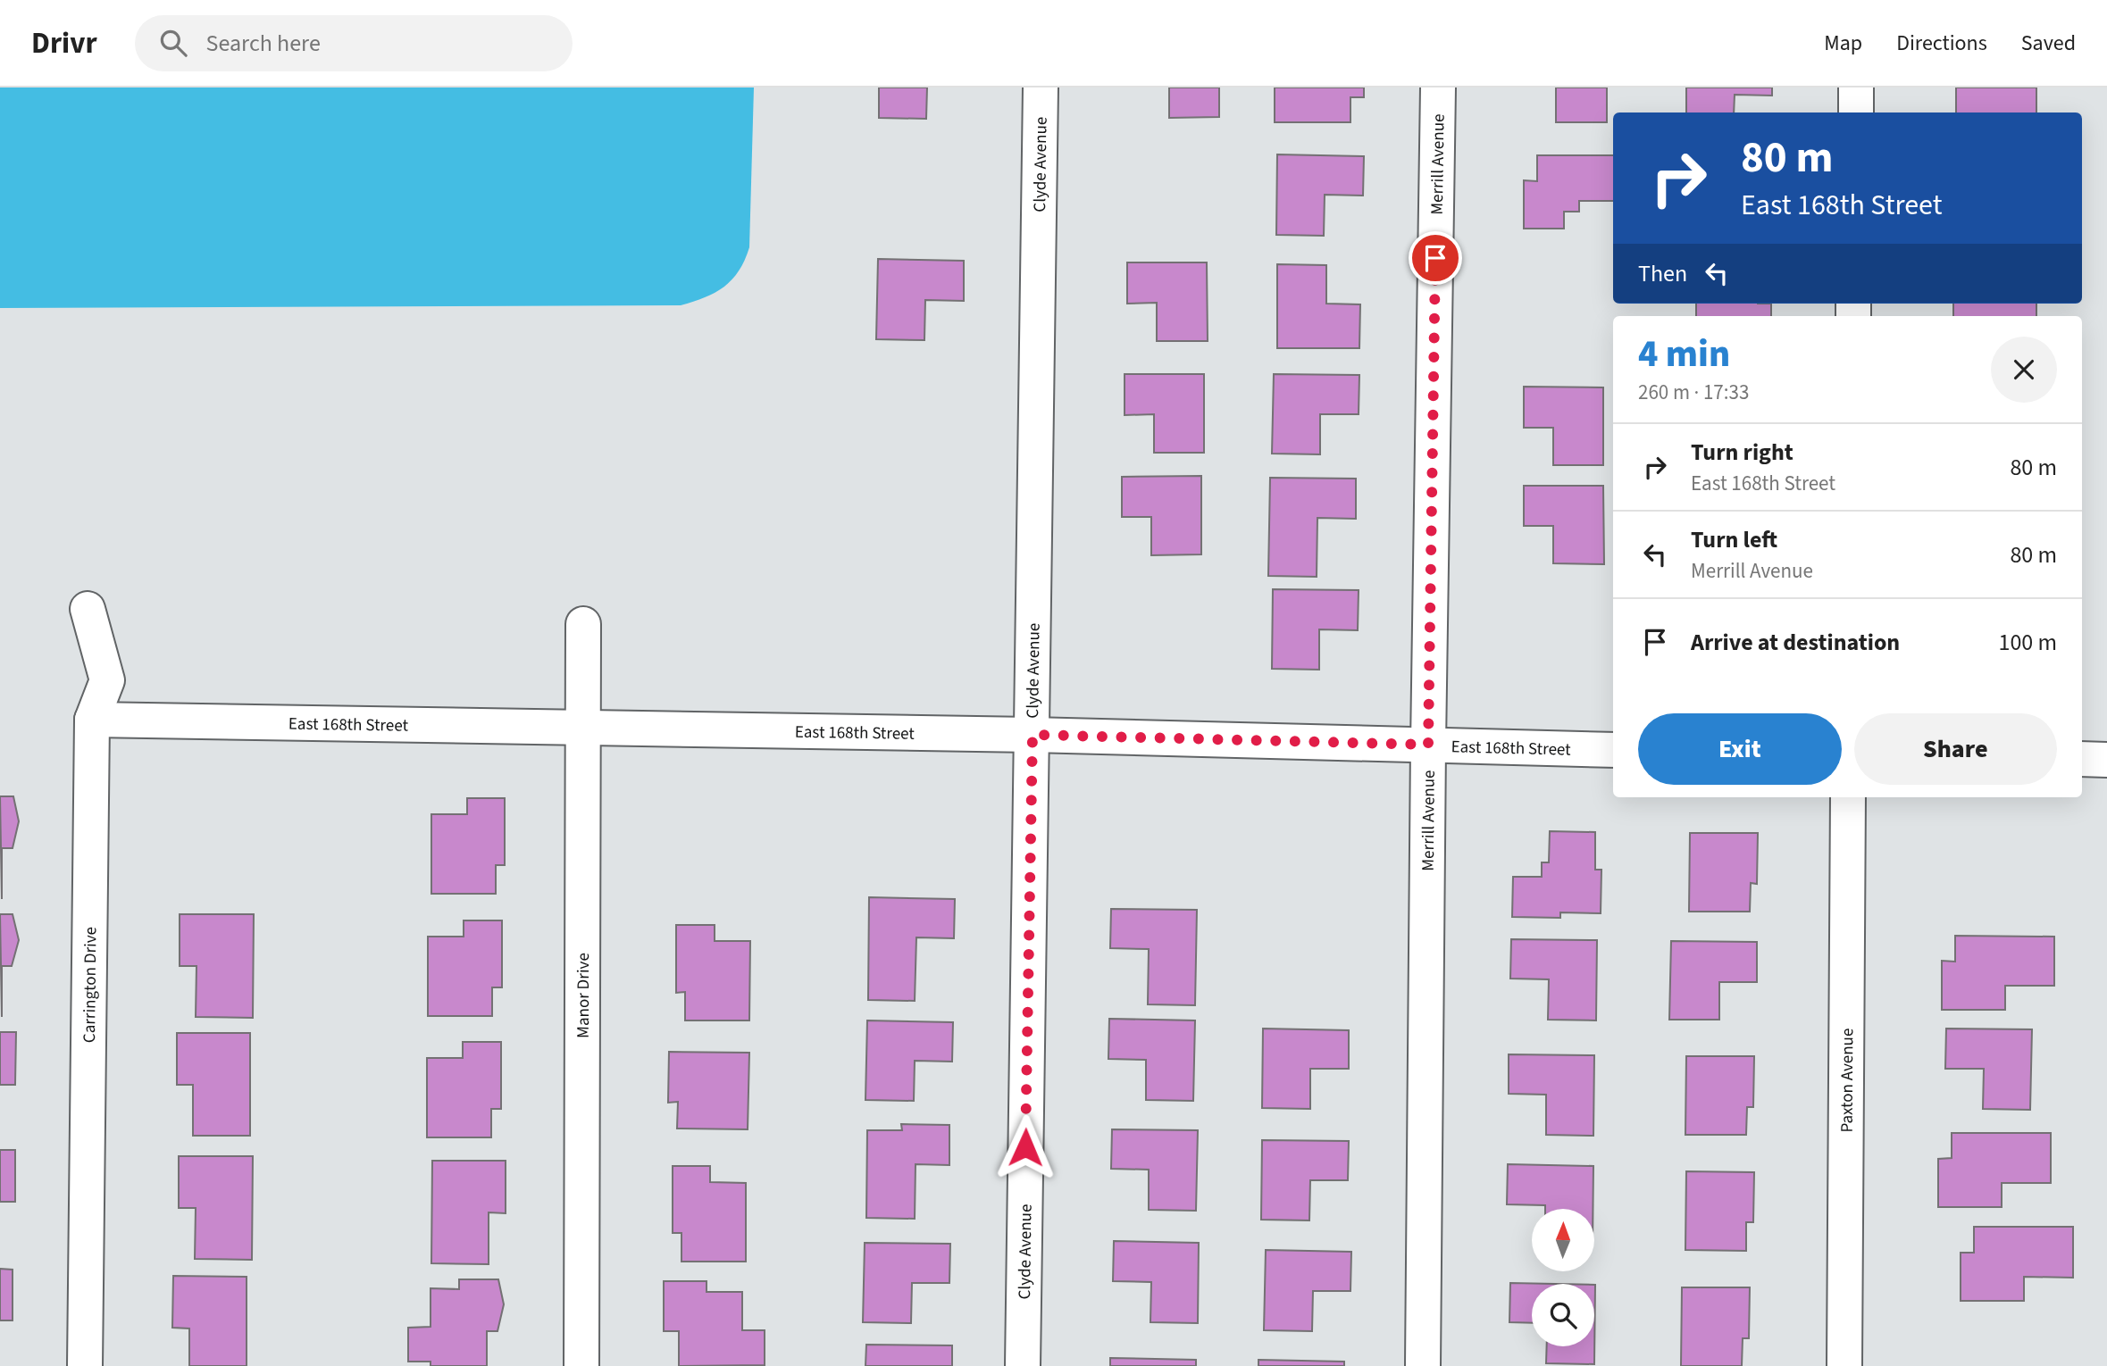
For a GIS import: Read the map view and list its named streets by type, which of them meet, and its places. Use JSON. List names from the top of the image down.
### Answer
{
  "streets": {
    "street": [
      "Clyde Avenue",
      "Merrill Avenue",
      "East 168th Street",
      "Carrington Drive",
      "Manor Drive",
      "Paxton Avenue"
    ]
  },
  "crossings": [
    ["Clyde Avenue", "East 168th Street"],
    ["Merrill Avenue", "East 168th Street"],
    ["East 168th Street", "Carrington Drive"],
    ["East 168th Street", "Manor Drive"]
  ],
  "north": "top",
  "page": {
    "header": "Drivr",
    "search": "Search here",
    "nav": ["Map", "Directions", "Saved"],
    "turn": ["80 m", "East 168th Street"],
    "then": "Then",
    "heading": ["4 min", "260 m · 17:33"],
    "list": [
      {
        "name": "Turn right",
        "note": "East 168th Street",
        "value": "80 m"
      },
      {
        "name": "Turn left",
        "note": "Merrill Avenue",
        "value": "80 m"
      },
      {
        "name": "Arrive at destination",
        "value": "100 m"
      }
    ],
    "buttons": ["Exit", "Share"]
  }
}
